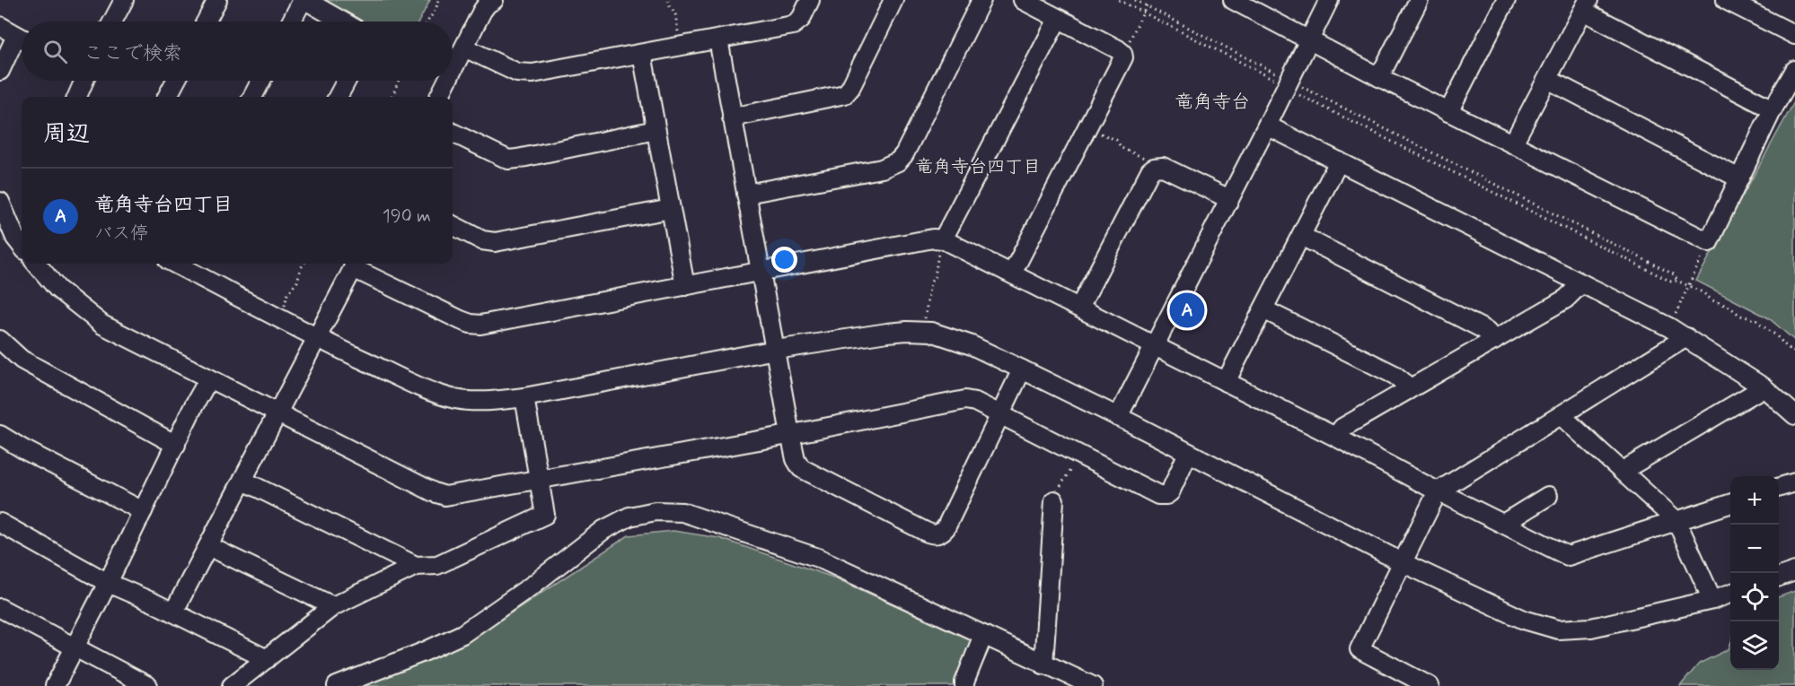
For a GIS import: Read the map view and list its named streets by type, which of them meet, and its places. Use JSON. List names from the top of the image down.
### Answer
{
  "districts": ["竜角寺台", "竜角寺台四丁目"],
  "page": {
    "search": "ここで検索",
    "heading": "周辺",
    "list": [
      {
        "mark": "A",
        "name": "竜角寺台四丁目",
        "note": "バス停",
        "value": "190 m"
      }
    ],
    "pins": "A",
    "map_buttons": ["+", "−"]
  }
}
